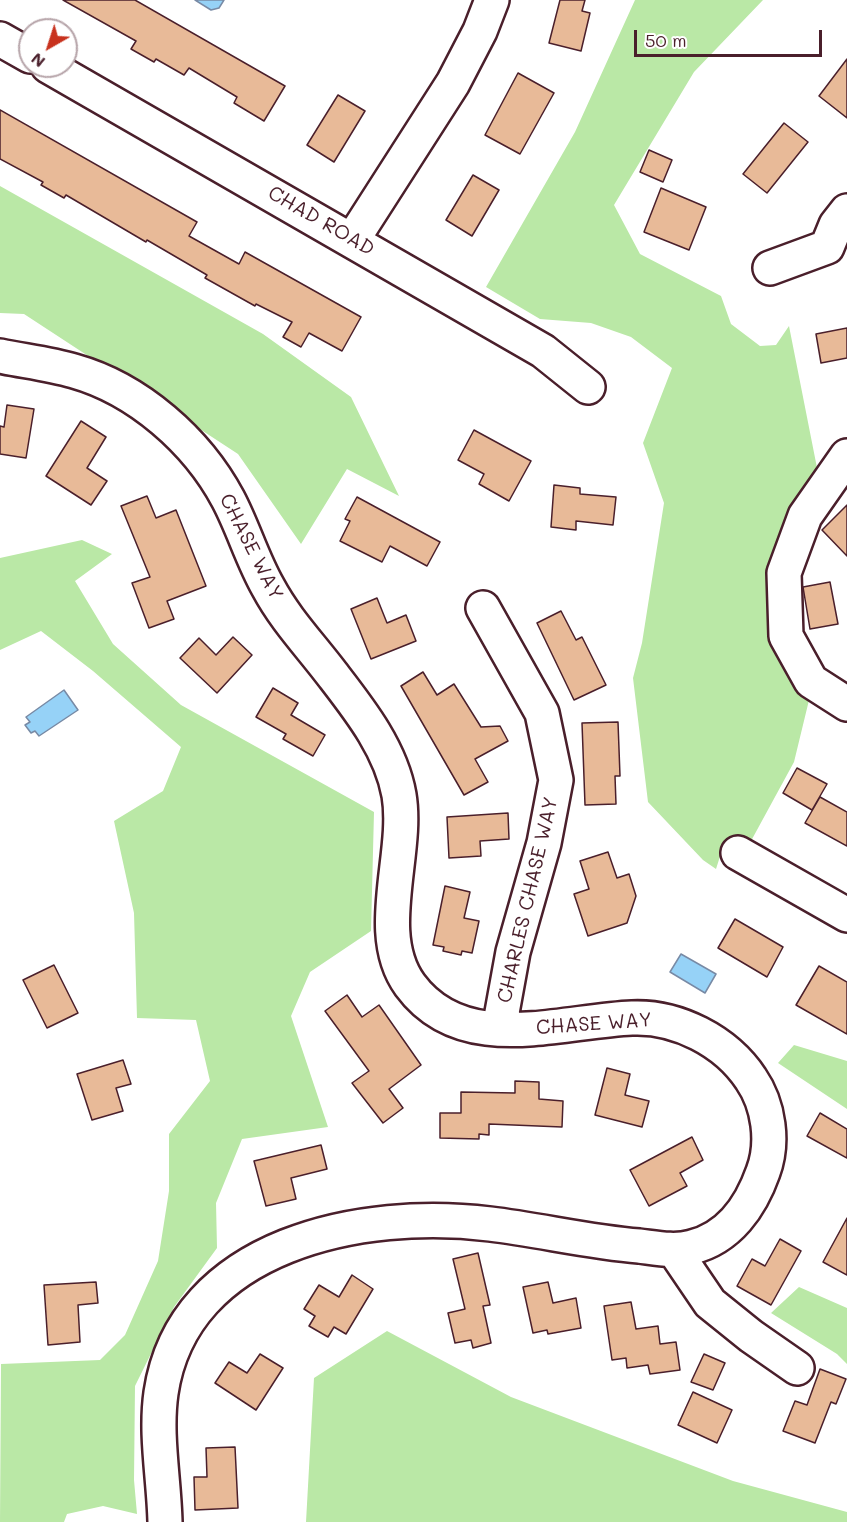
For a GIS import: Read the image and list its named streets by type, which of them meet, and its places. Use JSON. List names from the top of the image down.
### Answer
{
  "streets": {
    "street": ["CHAD ROAD", "CHASE WAY", "CHARLES CHASE WAY"]
  },
  "crossings": [
    ["CHASE WAY", "CHARLES CHASE WAY"]
  ],
  "scale_bar": "50 m",
  "north": "bottom left"
}
